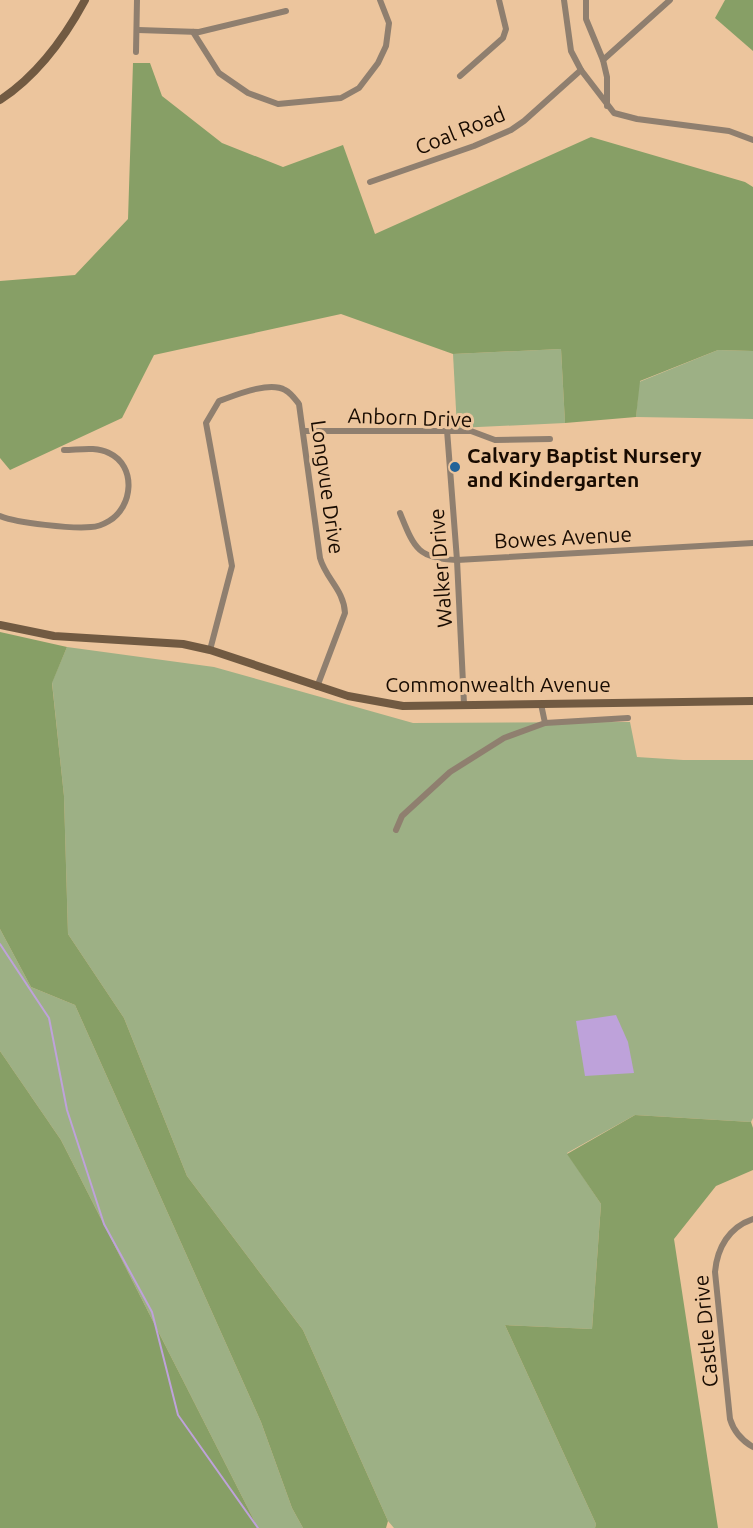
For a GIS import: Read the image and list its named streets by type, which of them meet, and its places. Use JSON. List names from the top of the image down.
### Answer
{
  "streets": {
    "street": [
      "Coal Road",
      "Anborn Drive",
      "Longvue Drive",
      "Bowes Avenue",
      "Walker Drive",
      "Commonwealth Avenue",
      "Castle Drive"
    ]
  },
  "crossings": [
    ["Anborn Drive", "Longvue Drive"],
    ["Anborn Drive", "Walker Drive"],
    ["Longvue Drive", "Commonwealth Avenue"],
    ["Bowes Avenue", "Walker Drive"],
    ["Walker Drive", "Commonwealth Avenue"]
  ],
  "places": ["Calvary Baptist Nursery and Kindergarten"]
}
